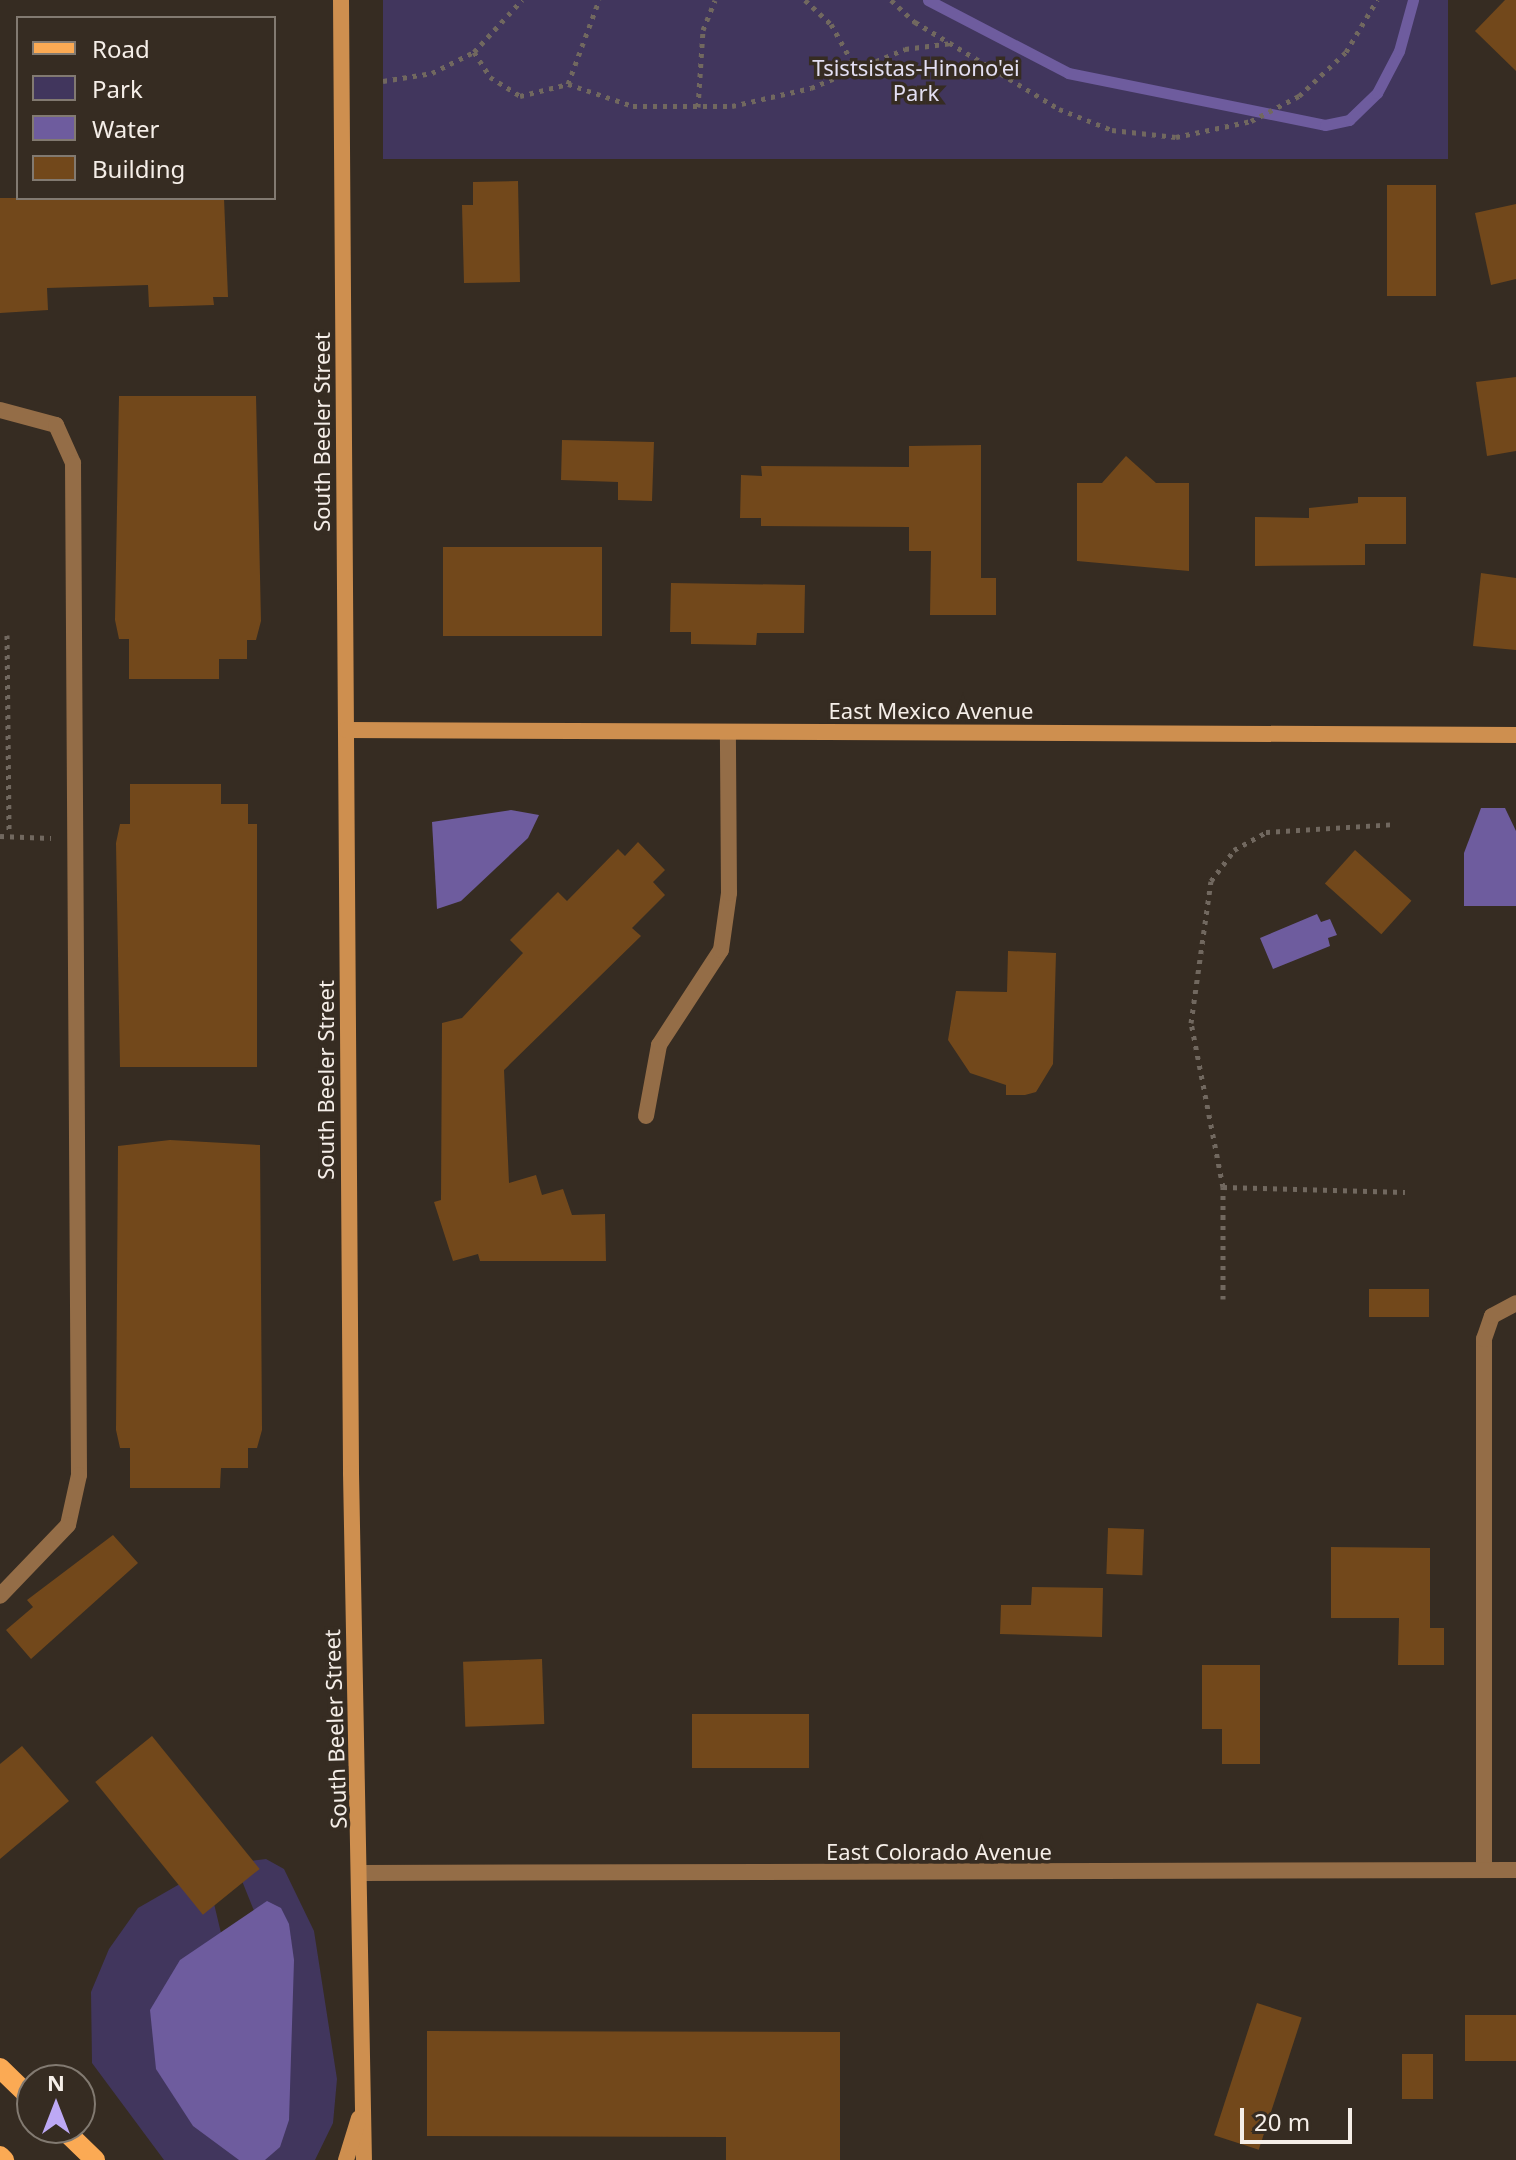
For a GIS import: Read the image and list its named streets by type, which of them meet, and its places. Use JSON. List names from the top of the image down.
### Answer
{
  "streets": {
    "street": ["South Beeler Street", "East Mexico Avenue", "East Colorado Avenue"]
  },
  "crossings": [
    ["South Beeler Street", "East Mexico Avenue"],
    ["South Beeler Street", "East Colorado Avenue"]
  ],
  "parks": ["Tsistsistas-Hinono'ei Park"],
  "legend": [
    "Road",
    "Park",
    "Water",
    "Building"
  ],
  "scale_bar": "20 m",
  "north": "top"
}
